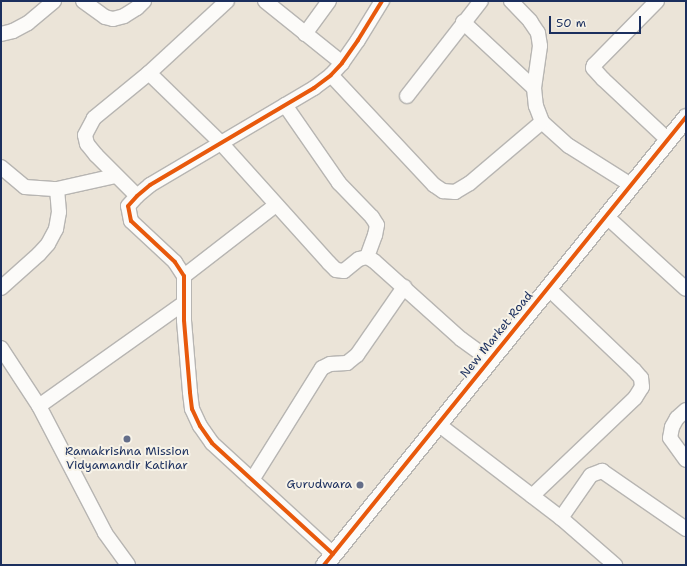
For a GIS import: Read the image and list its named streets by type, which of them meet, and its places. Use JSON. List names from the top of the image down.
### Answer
{
  "streets": {
    "street": ["New Market Road"]
  },
  "places": ["Ramakrishna Mission Vidyamandir Katihar", "Gurudwara"],
  "scale_bar": "50 m"
}
